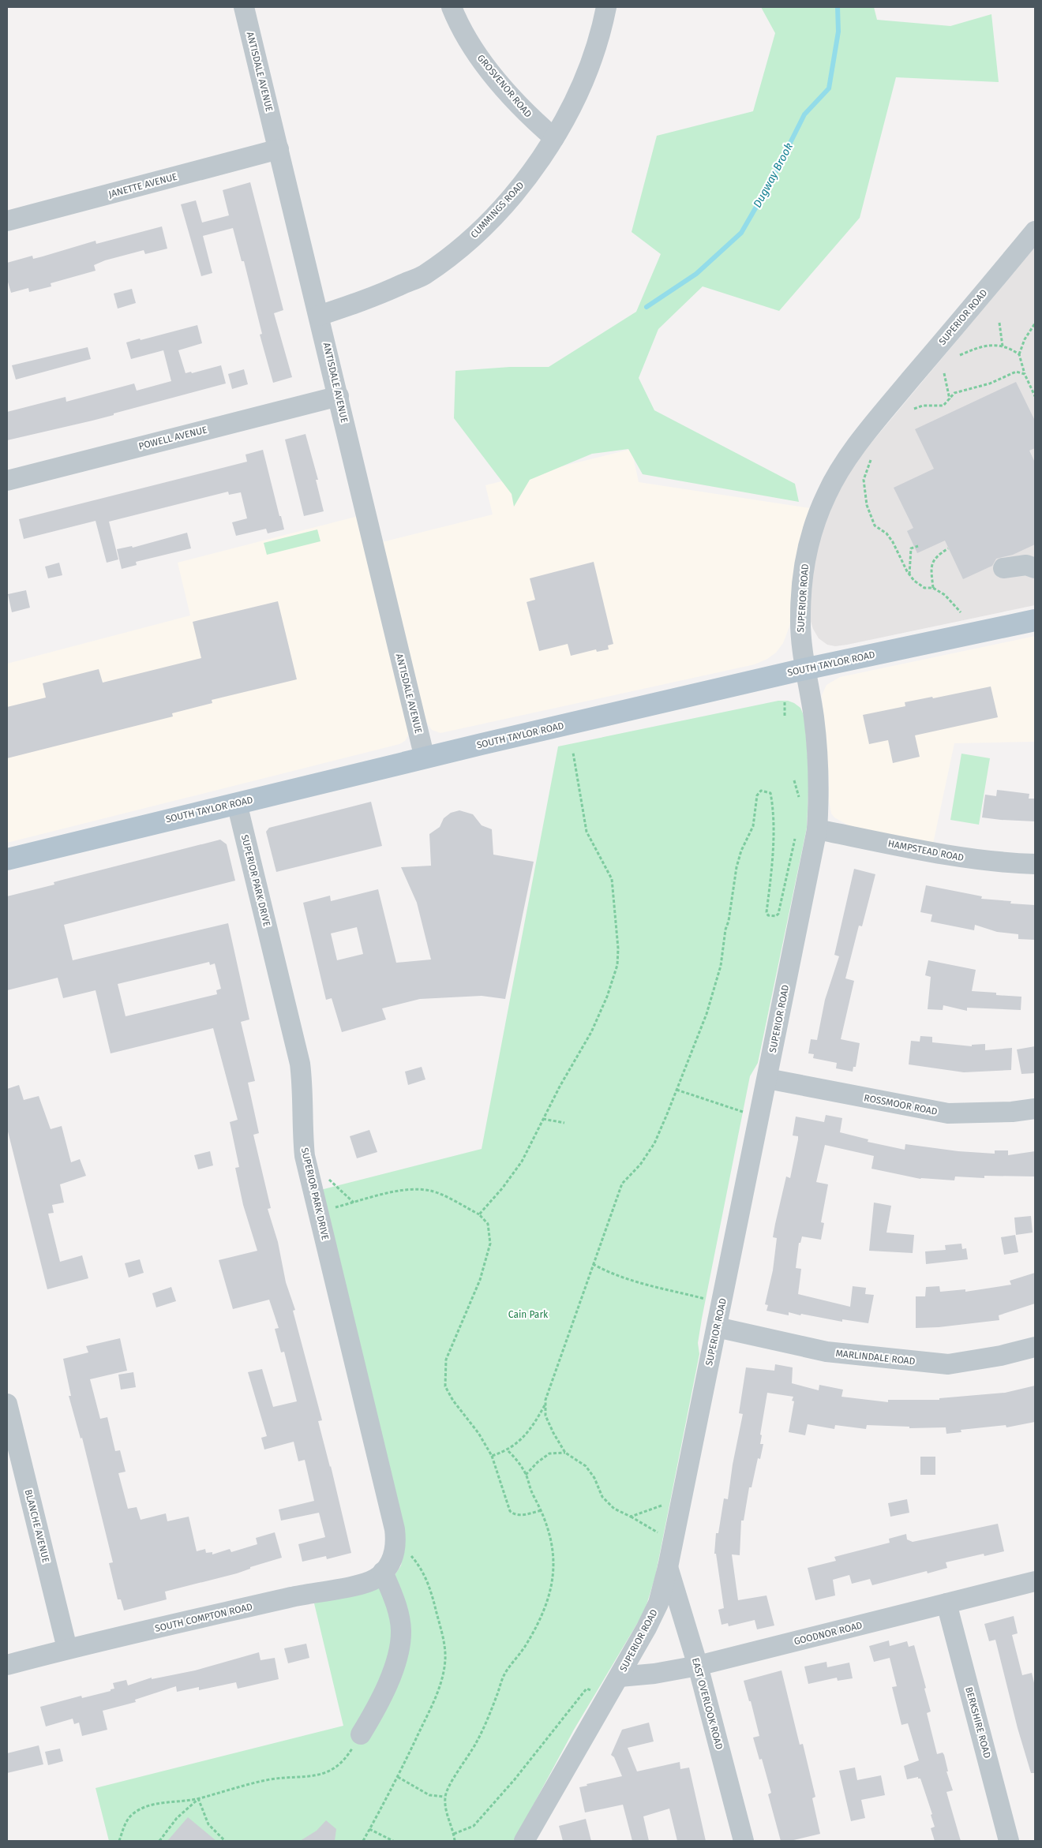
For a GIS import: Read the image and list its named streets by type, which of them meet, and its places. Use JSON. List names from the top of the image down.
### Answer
{
  "streets": {
    "main road": ["SOUTH TAYLOR ROAD"],
    "street": [
      "ANTISDALE AVENUE",
      "GROSVENOR ROAD",
      "JANETTE AVENUE",
      "CUMMINGS ROAD",
      "SUPERIOR ROAD",
      "POWELL AVENUE",
      "HAMPSTEAD ROAD",
      "SUPERIOR PARK DRIVE",
      "ROSSMOOR ROAD",
      "MARLINDALE ROAD",
      "BLANCHE AVENUE",
      "SOUTH COMPTON ROAD",
      "GOODNOR ROAD",
      "EAST OVERLOOK ROAD",
      "BERKSHIRE ROAD"
    ]
  },
  "crossings": [
    ["ANTISDALE AVENUE", "JANETTE AVENUE"],
    ["ANTISDALE AVENUE", "CUMMINGS ROAD"],
    ["ANTISDALE AVENUE", "POWELL AVENUE"],
    ["ANTISDALE AVENUE", "SOUTH TAYLOR ROAD"],
    ["GROSVENOR ROAD", "CUMMINGS ROAD"],
    ["SUPERIOR ROAD", "SOUTH TAYLOR ROAD"],
    ["SUPERIOR ROAD", "HAMPSTEAD ROAD"],
    ["SUPERIOR ROAD", "ROSSMOOR ROAD"],
    ["SUPERIOR ROAD", "MARLINDALE ROAD"],
    ["SUPERIOR ROAD", "GOODNOR ROAD"],
    ["SUPERIOR ROAD", "EAST OVERLOOK ROAD"],
    ["SOUTH TAYLOR ROAD", "SUPERIOR PARK DRIVE"],
    ["SUPERIOR PARK DRIVE", "SOUTH COMPTON ROAD"],
    ["BLANCHE AVENUE", "SOUTH COMPTON ROAD"],
    ["GOODNOR ROAD", "EAST OVERLOOK ROAD"],
    ["GOODNOR ROAD", "BERKSHIRE ROAD"]
  ],
  "water": ["Dugway Brook"],
  "parks": ["Cain Park"]
}
